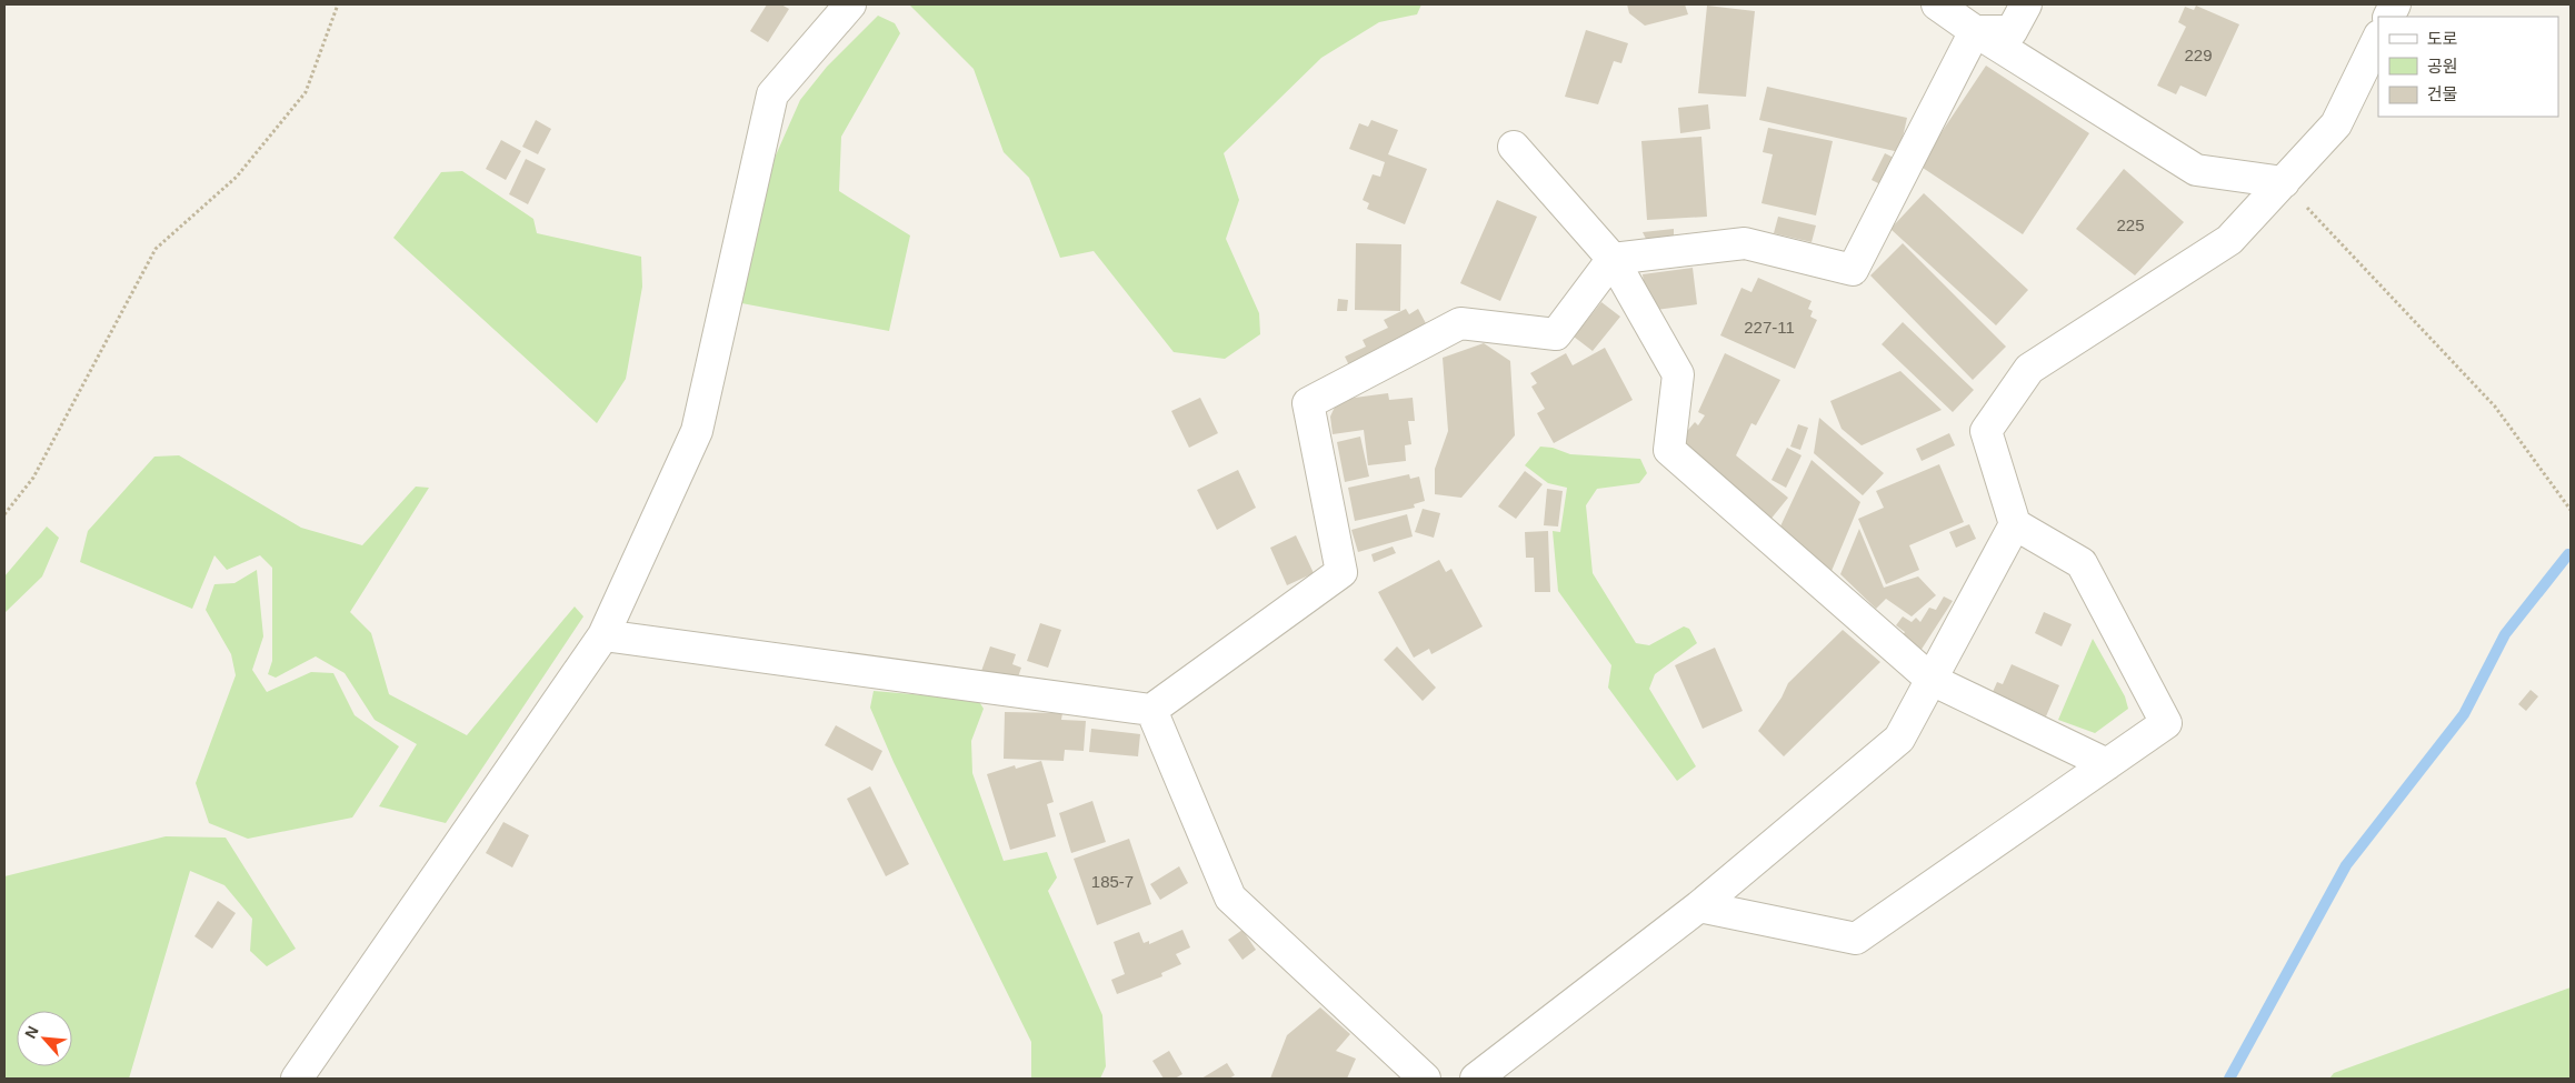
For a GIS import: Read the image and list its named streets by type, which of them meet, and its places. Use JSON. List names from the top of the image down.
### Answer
{
  "house_numbers": [
    "229",
    "225",
    "227-11",
    "185-7"
  ],
  "legend": ["도로", "공원", "건물"],
  "north": "top left"
}
